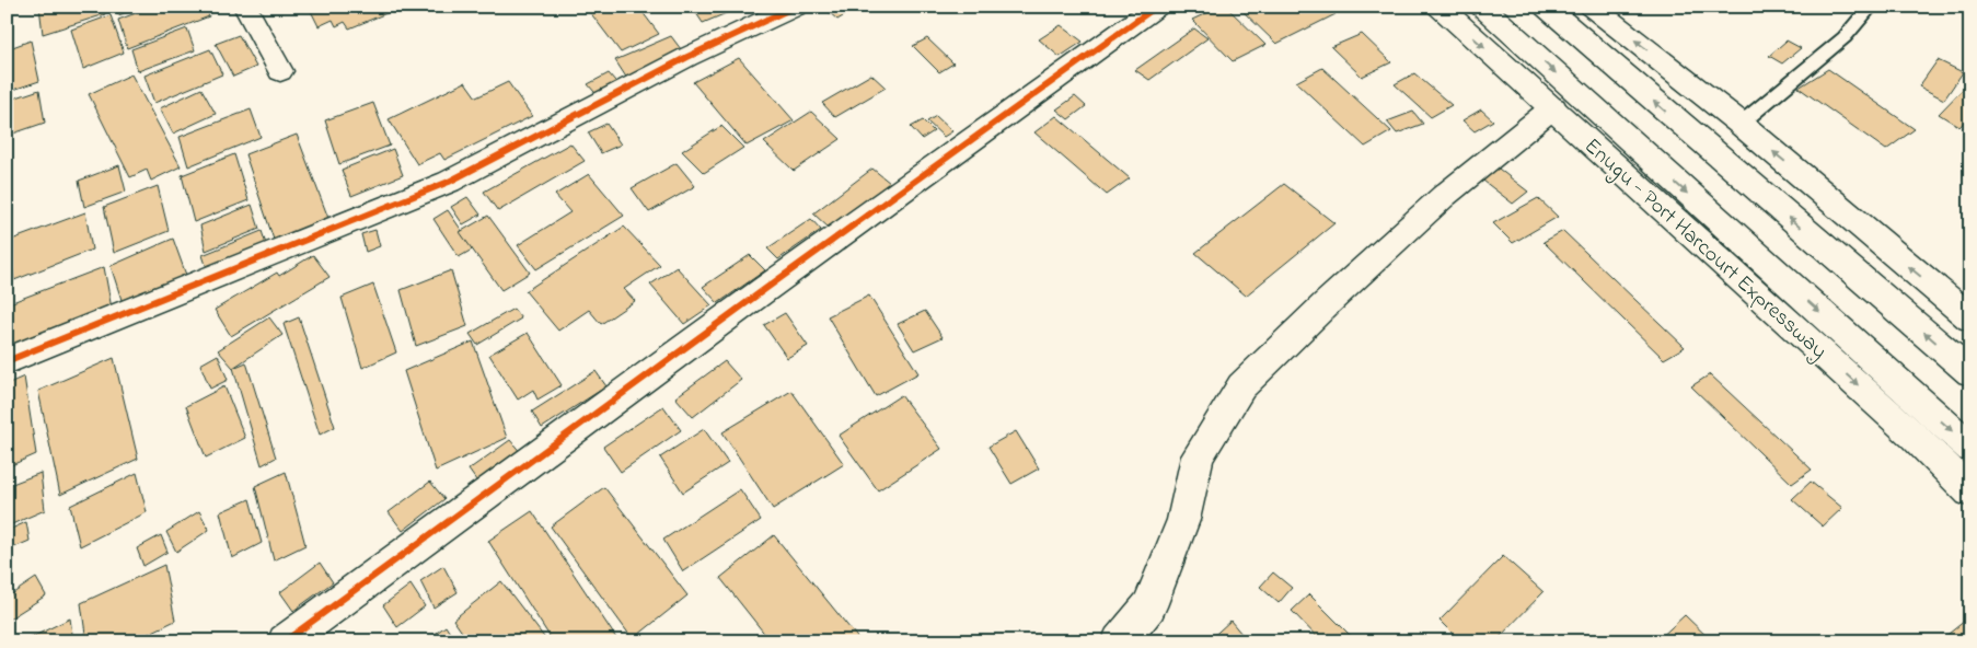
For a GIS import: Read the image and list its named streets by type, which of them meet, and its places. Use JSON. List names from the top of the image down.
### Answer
{
  "streets": {
    "main road": ["Enugu - Port Harcourt Expressway"]
  }
}
